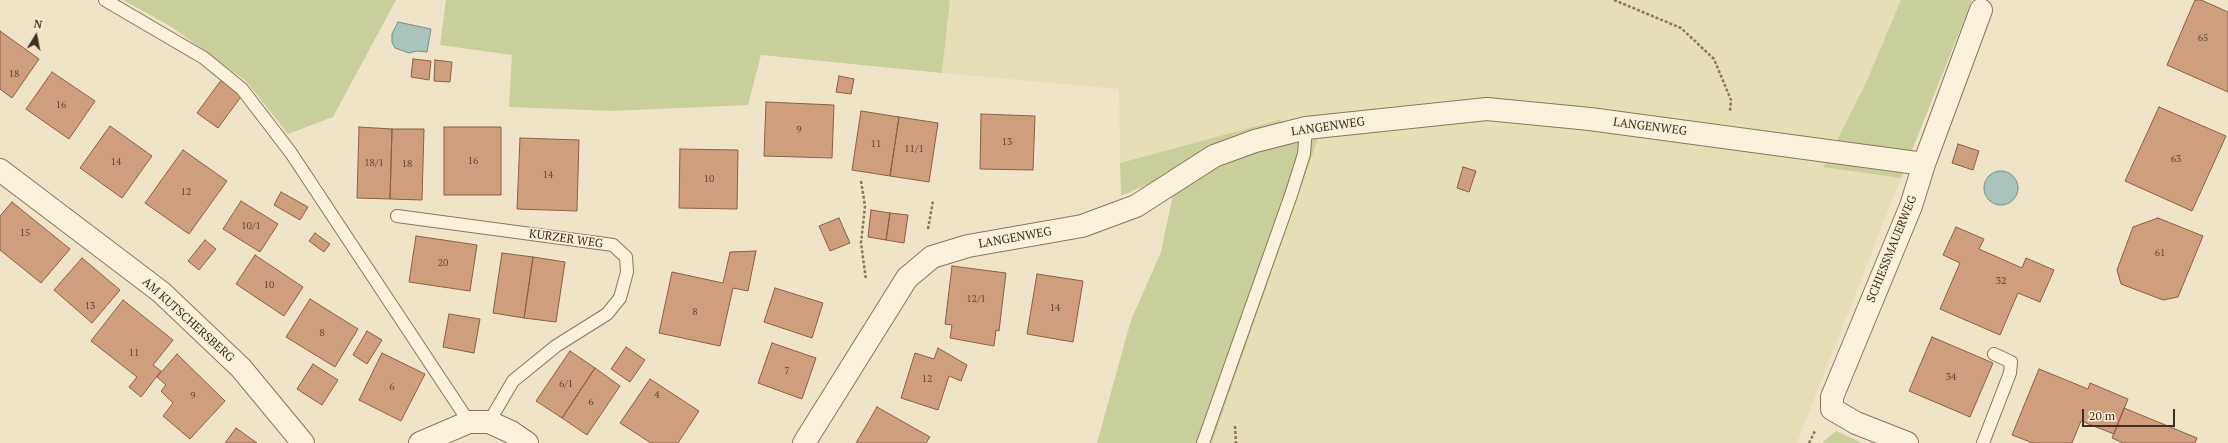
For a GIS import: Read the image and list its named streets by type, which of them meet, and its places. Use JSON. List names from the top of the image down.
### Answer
{
  "streets": {
    "street": ["LANGENWEG", "SCHIESSMAUERWEG", "AM KUTSCHERSBERG"],
    "lane": ["KURZER WEG"]
  },
  "crossings": [
    ["LANGENWEG", "SCHIESSMAUERWEG"]
  ],
  "house_numbers": [
    "65",
    "18",
    "16",
    "9",
    "13",
    "11",
    "11/1",
    "63",
    "16",
    "14",
    "18/1",
    "18",
    "14",
    "10",
    "12",
    "10/1",
    "15",
    "61",
    "20",
    "32",
    "10",
    "12/1",
    "13",
    "14",
    "8",
    "8",
    "11",
    "7",
    "34",
    "12",
    "6/1",
    "6",
    "4",
    "9",
    "6"
  ],
  "scale_bar": "20 m",
  "north": "top"
}
